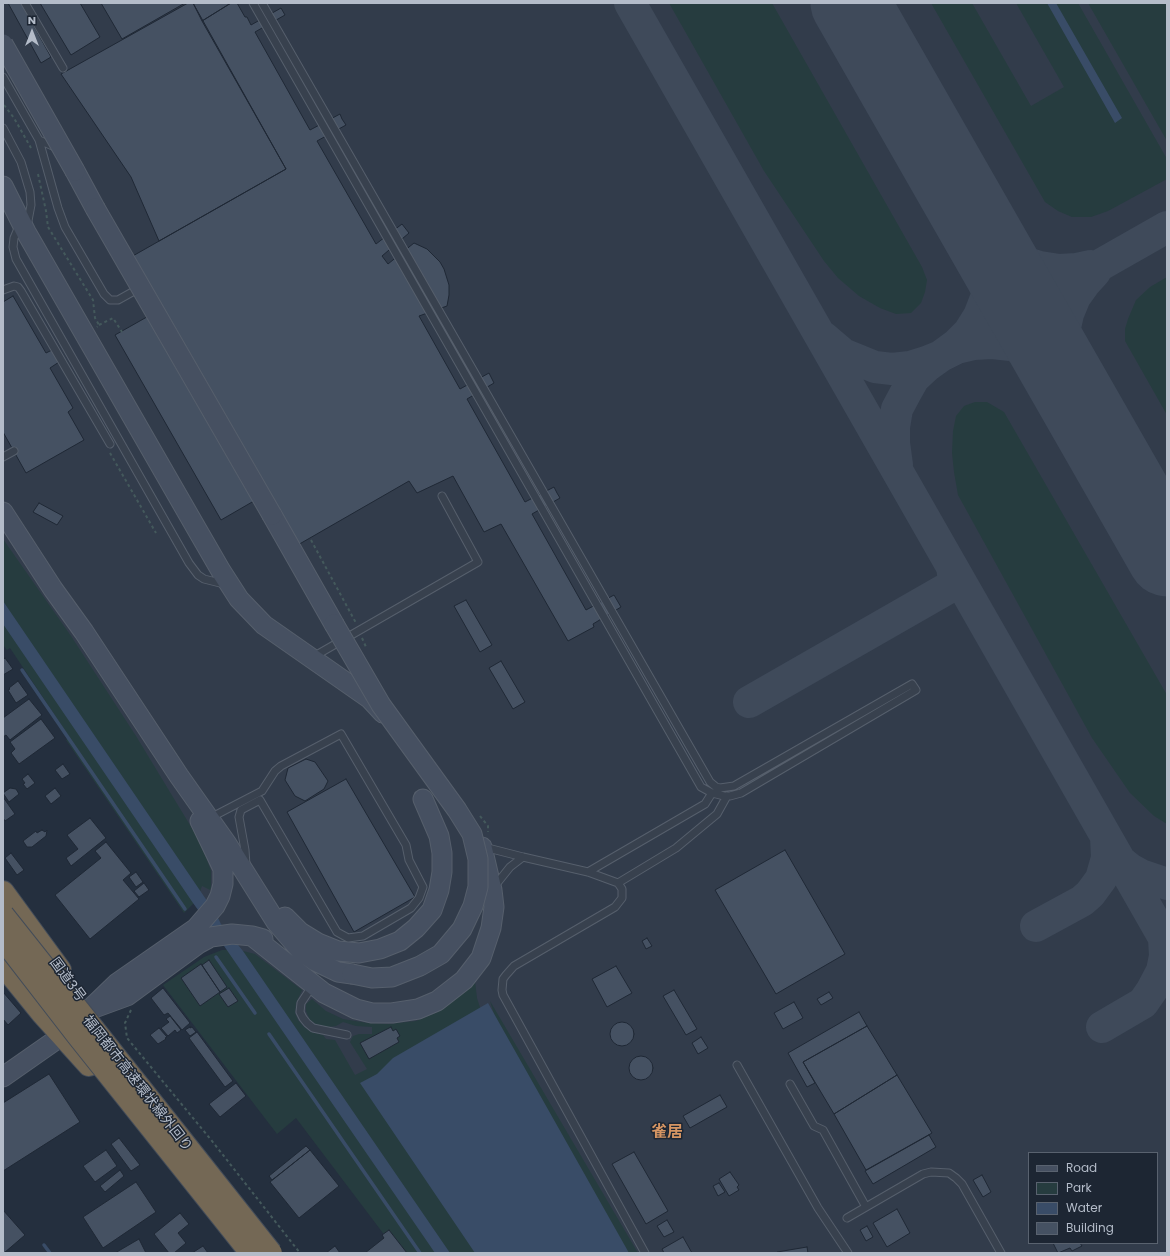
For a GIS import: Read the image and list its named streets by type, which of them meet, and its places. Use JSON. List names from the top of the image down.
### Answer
{
  "streets": {
    "highway": ["国道3号", "福岡都市高速環状線外回り"]
  },
  "crossings": [
    ["国道3号", "福岡都市高速環状線外回り"]
  ],
  "districts": ["雀居"],
  "legend": [
    "Road",
    "Park",
    "Water",
    "Building"
  ],
  "north": "top"
}
